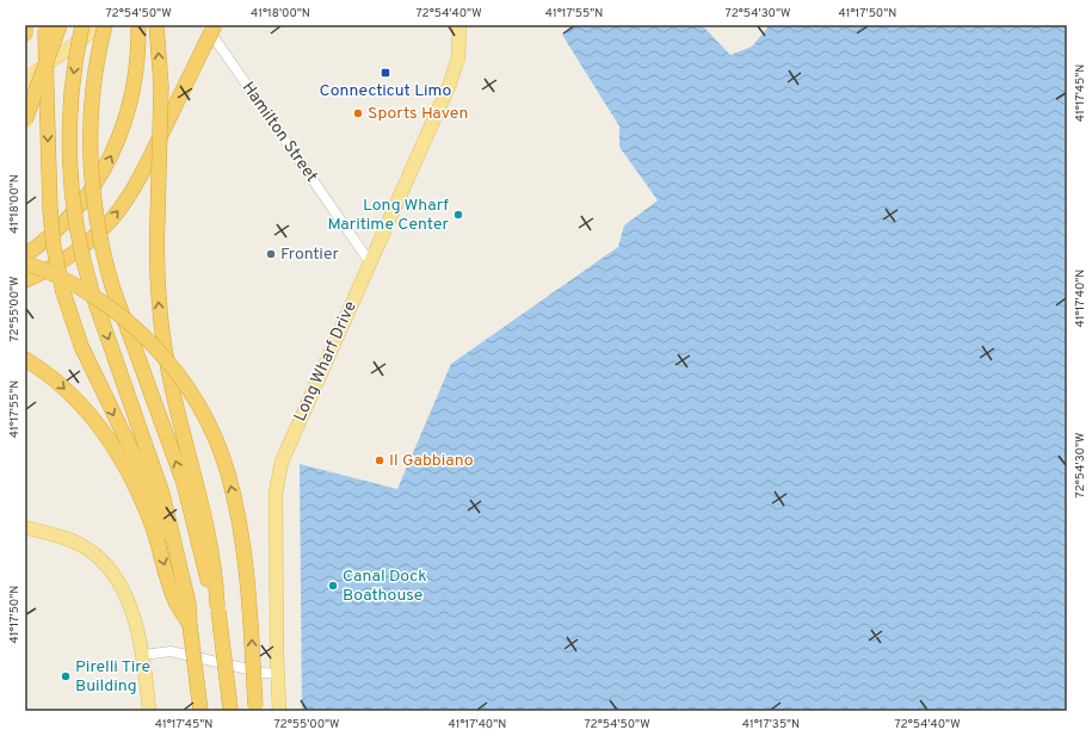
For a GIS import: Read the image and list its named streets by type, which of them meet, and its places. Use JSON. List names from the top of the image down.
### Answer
{
  "streets": {
    "main road": ["Long Wharf Drive"],
    "street": ["Hamilton Street"]
  },
  "crossings": [
    ["Hamilton Street", "Long Wharf Drive"]
  ],
  "places": {
    "transit": ["Connecticut Limo"],
    "other": [
      "Sports Haven",
      "Long Wharf Maritime Center",
      "Frontier",
      "Il Gabbiano",
      "Canal Dock Boathouse",
      "Pirelli Tire Building"
    ]
  },
  "coordinates": [
    "72°54'50\"W",
    "41°18'00\"N",
    "72°54'40\"W",
    "41°17'55\"N",
    "72°54'30\"W",
    "41°17'50\"N",
    "41°17'45\"N",
    "41°17'40\"N",
    "72°55'00\"W",
    "41°17'35\"N"
  ]
}
